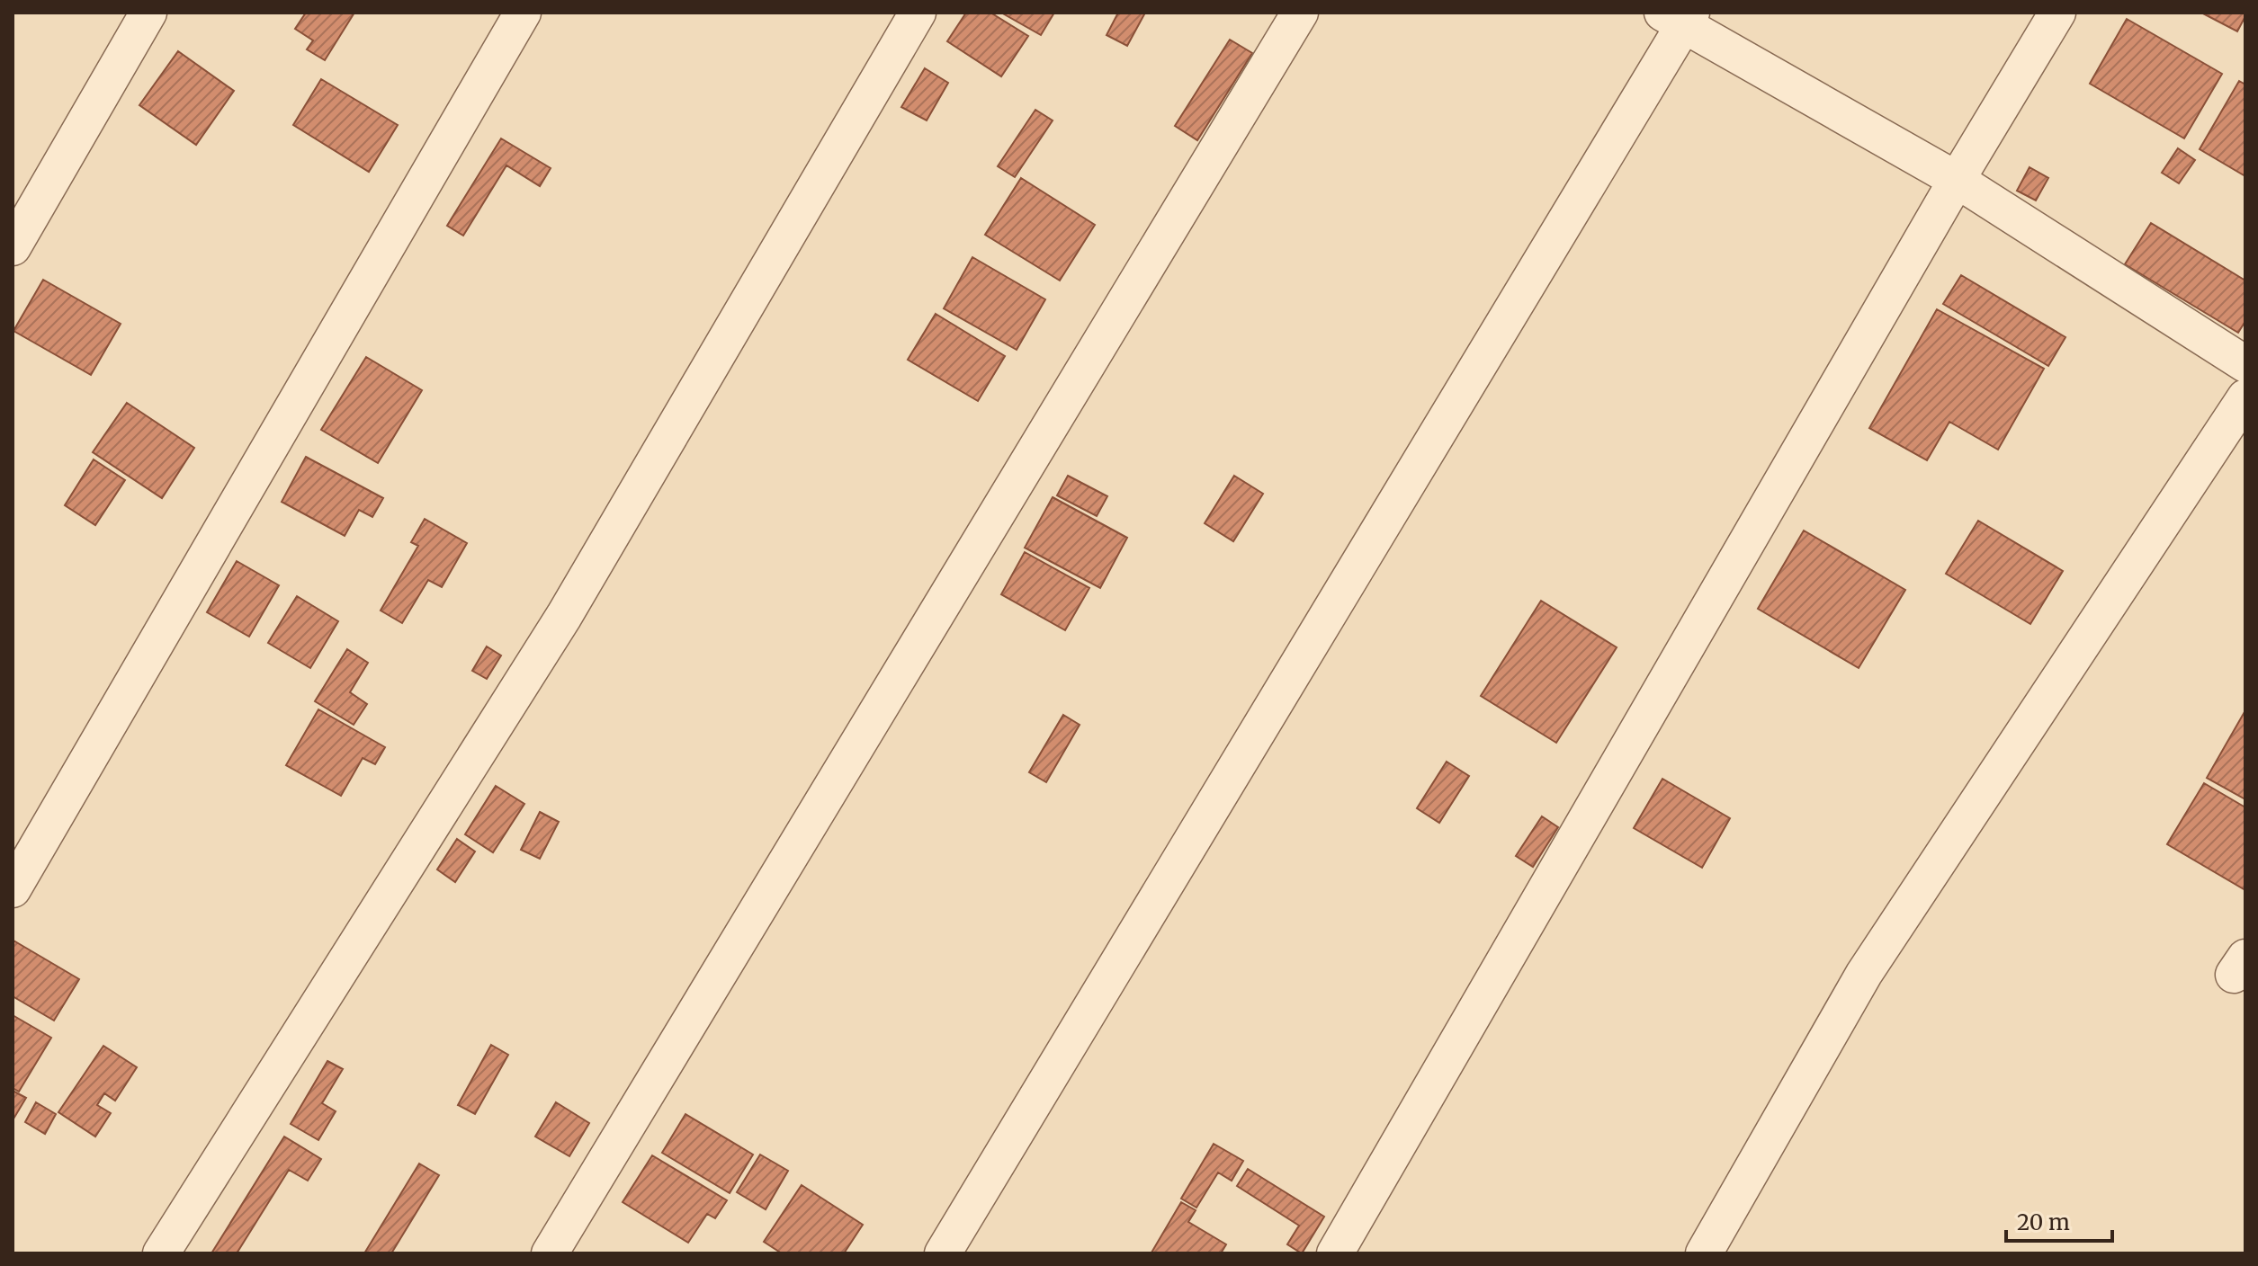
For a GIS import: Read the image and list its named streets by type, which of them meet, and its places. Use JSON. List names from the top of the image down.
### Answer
{
  "scale_bar": "20 m"
}
